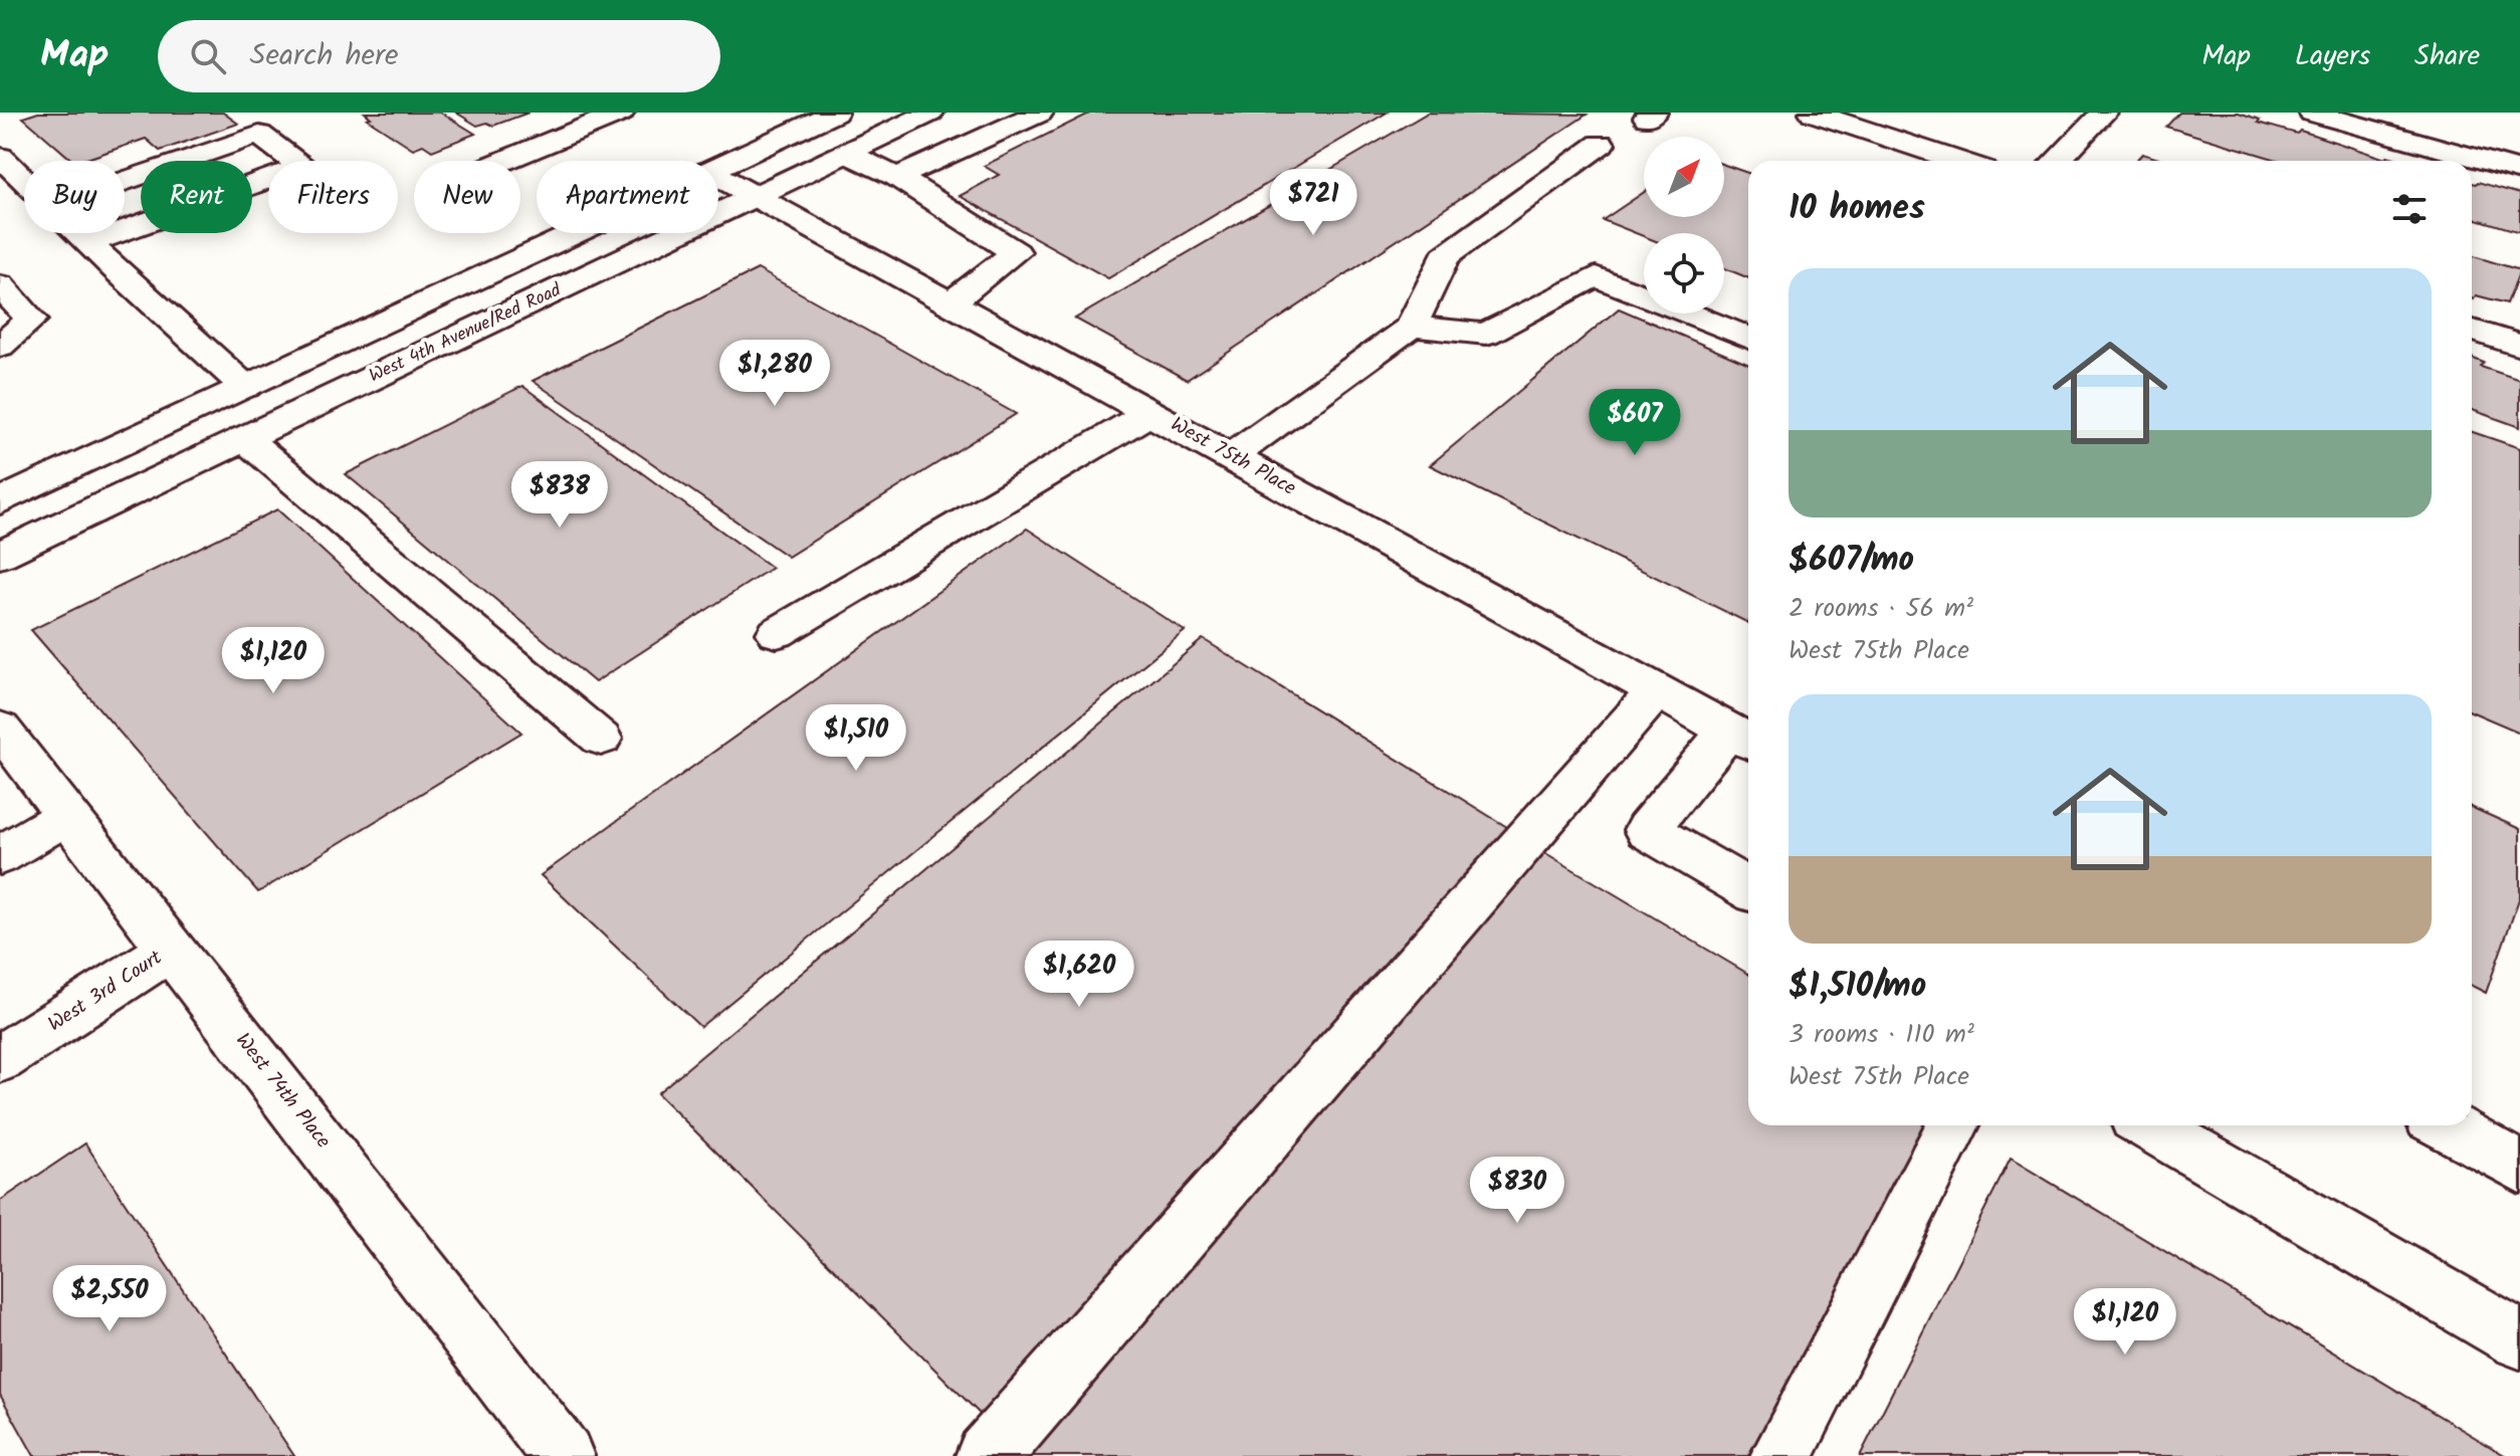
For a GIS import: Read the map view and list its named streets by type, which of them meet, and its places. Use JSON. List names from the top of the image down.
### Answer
{
  "streets": {
    "street": [
      "West 4th Avenue/Red Road",
      "West 75th Place",
      "West 3rd Court",
      "West 74th Place"
    ]
  },
  "crossings": [
    ["West 4th Avenue/Red Road", "West 75th Place"],
    ["West 3rd Court", "West 74th Place"]
  ],
  "north": "top right",
  "page": {
    "header": "Map",
    "search": "Search here",
    "nav": ["Map", "Layers", "Share"],
    "chip": [
      "Buy",
      "Rent",
      "Filters",
      "New",
      "Apartment"
    ],
    "heading": "10 homes",
    "price": [
      "$721",
      "$1,280",
      "$607",
      "$838",
      "$1,120",
      "$1,510",
      "$1,620",
      "$830",
      "$2,550",
      "$1,120"
    ],
    "list": [
      {
        "name": "$607/mo",
        "note": "2 rooms · 56 m² · West 75th Place"
      },
      {
        "name": "$1,510/mo",
        "note": "3 rooms · 110 m² · West 75th Place"
      }
    ]
  }
}
